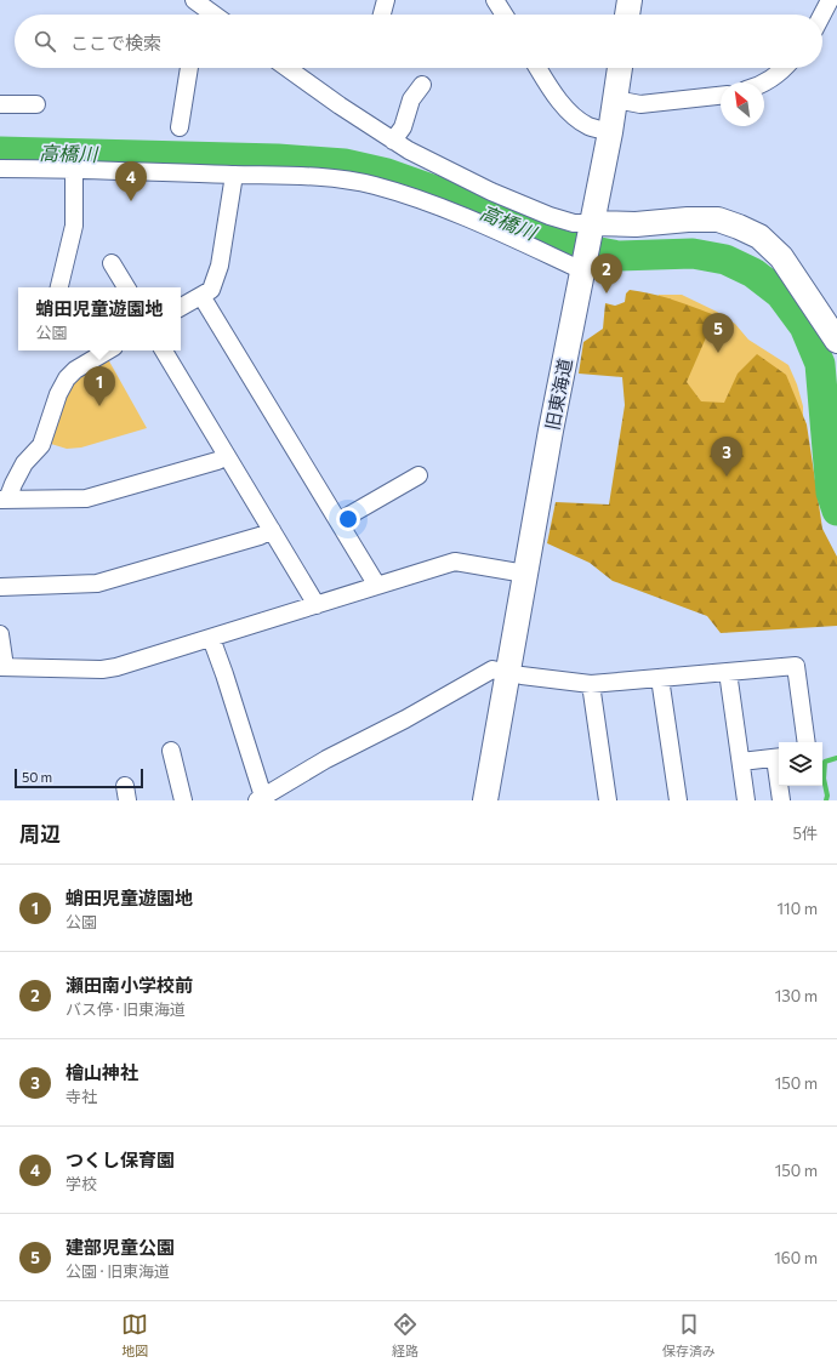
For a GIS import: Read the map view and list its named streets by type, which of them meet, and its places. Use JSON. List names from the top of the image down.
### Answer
{
  "streets": {
    "street": ["旧東海道"]
  },
  "water": ["高橋川"],
  "scale_bar": "50 m",
  "north": "top left",
  "page": {
    "search": "ここで検索",
    "pins": [
      "4",
      "2",
      "5",
      "1",
      "3"
    ],
    "popup": ["蛸田児童遊園地", "公園"],
    "scale": "50 m",
    "heading": ["周辺", "5件"],
    "list": [
      {
        "mark": "1",
        "name": "蛸田児童遊園地",
        "note": "公園",
        "value": "110 m"
      },
      {
        "mark": "2",
        "name": "瀬田南小学校前",
        "note": "バス停 · 旧東海道",
        "value": "130 m"
      },
      {
        "mark": "3",
        "name": "檜山神社",
        "note": "寺社",
        "value": "150 m"
      },
      {
        "mark": "4",
        "name": "つくし保育園",
        "note": "学校",
        "value": "150 m"
      },
      {
        "mark": "5",
        "name": "建部児童公園",
        "note": "公園 · 旧東海道",
        "value": "160 m"
      }
    ],
    "nav": ["地図", "経路", "保存済み"]
  }
}
